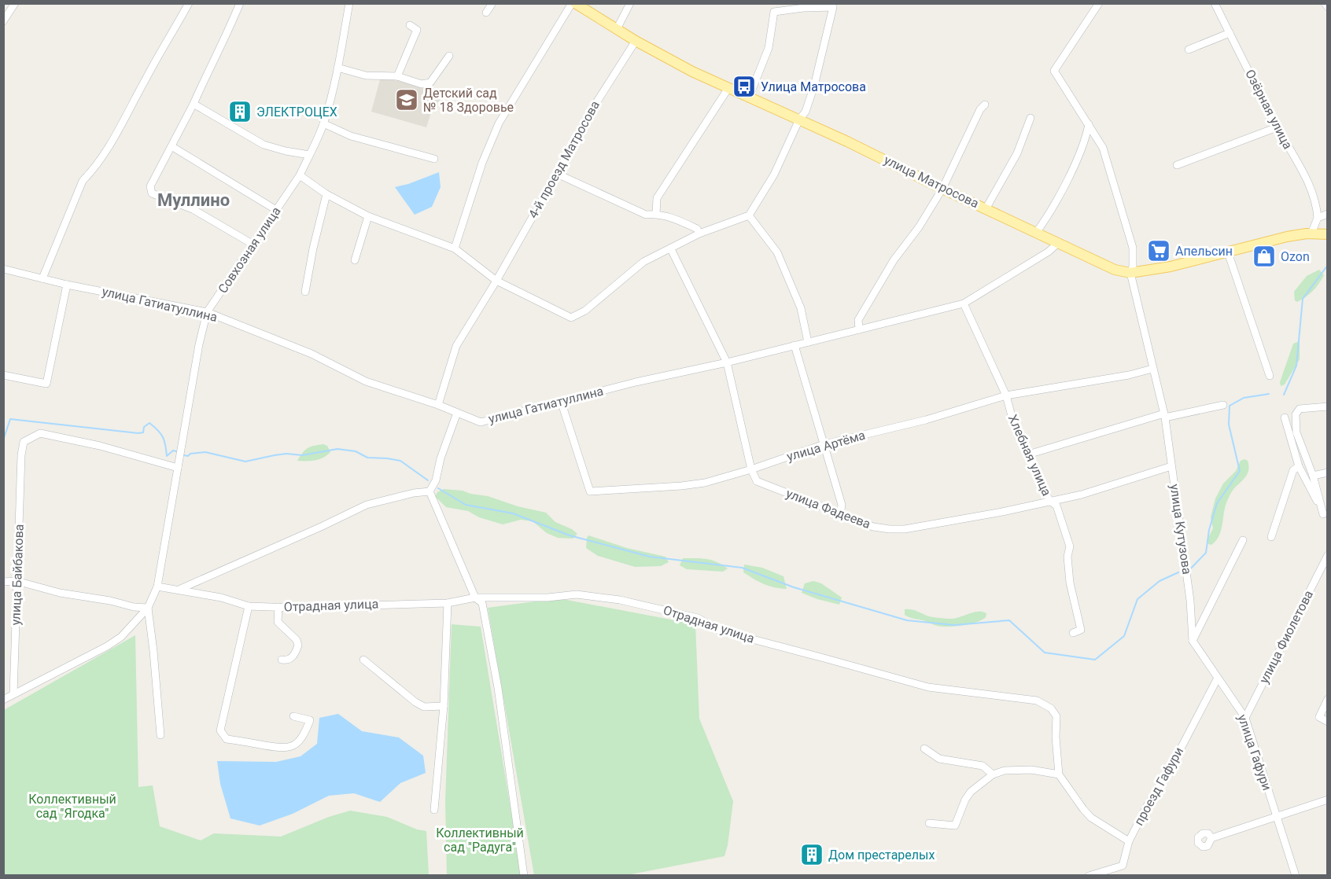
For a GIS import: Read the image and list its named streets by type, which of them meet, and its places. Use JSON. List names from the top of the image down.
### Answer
{
  "streets": {
    "main road": ["улица Матросова"],
    "street": [
      "Озёрная улица",
      "4-й проезд Матросова",
      "Совхозная улица",
      "улица Гатиатуллина",
      "улица Артёма",
      "Хлебная улица",
      "улица Фадеева",
      "улица Кутузова",
      "улица Байбакова",
      "Отрадная улица",
      "улица Фиолетова",
      "улица Гафури",
      "проезд Гафури"
    ]
  },
  "crossings": [
    ["4-й проезд Матросова", "улица Матросова"],
    ["4-й проезд Матросова", "улица Гатиатуллина"],
    ["улица Матросова", "улица Гатиатуллина"],
    ["улица Матросова", "улица Кутузова"],
    ["Совхозная улица", "улица Гатиатуллина"],
    ["Совхозная улица", "улица Байбакова"],
    ["Совхозная улица", "Отрадная улица"],
    ["улица Гатиатуллина", "улица Артёма"],
    ["улица Гатиатуллина", "Хлебная улица"],
    ["улица Артёма", "Хлебная улица"],
    ["улица Артёма", "улица Фадеева"],
    ["улица Артёма", "улица Кутузова"],
    ["Хлебная улица", "улица Фадеева"],
    ["улица Фадеева", "улица Кутузова"],
    ["улица Кутузова", "улица Гафури"],
    ["улица Фиолетова", "улица Гафури"],
    ["улица Гафури", "проезд Гафури"]
  ],
  "districts": ["Муллино"],
  "parks": ["Коллективный сад \"Ягодка\"", "Коллективный сад \"Радуга\""],
  "places": {
    "bus stop": ["Улица Матросова"],
    "school or university": ["Детский сад № 18 Здоровье"],
    "building": ["ЭЛЕКТРОЦЕХ", "Дом престарелых"],
    "supermarket": ["Апельсин"],
    "shop": ["Ozon"]
  }
}
